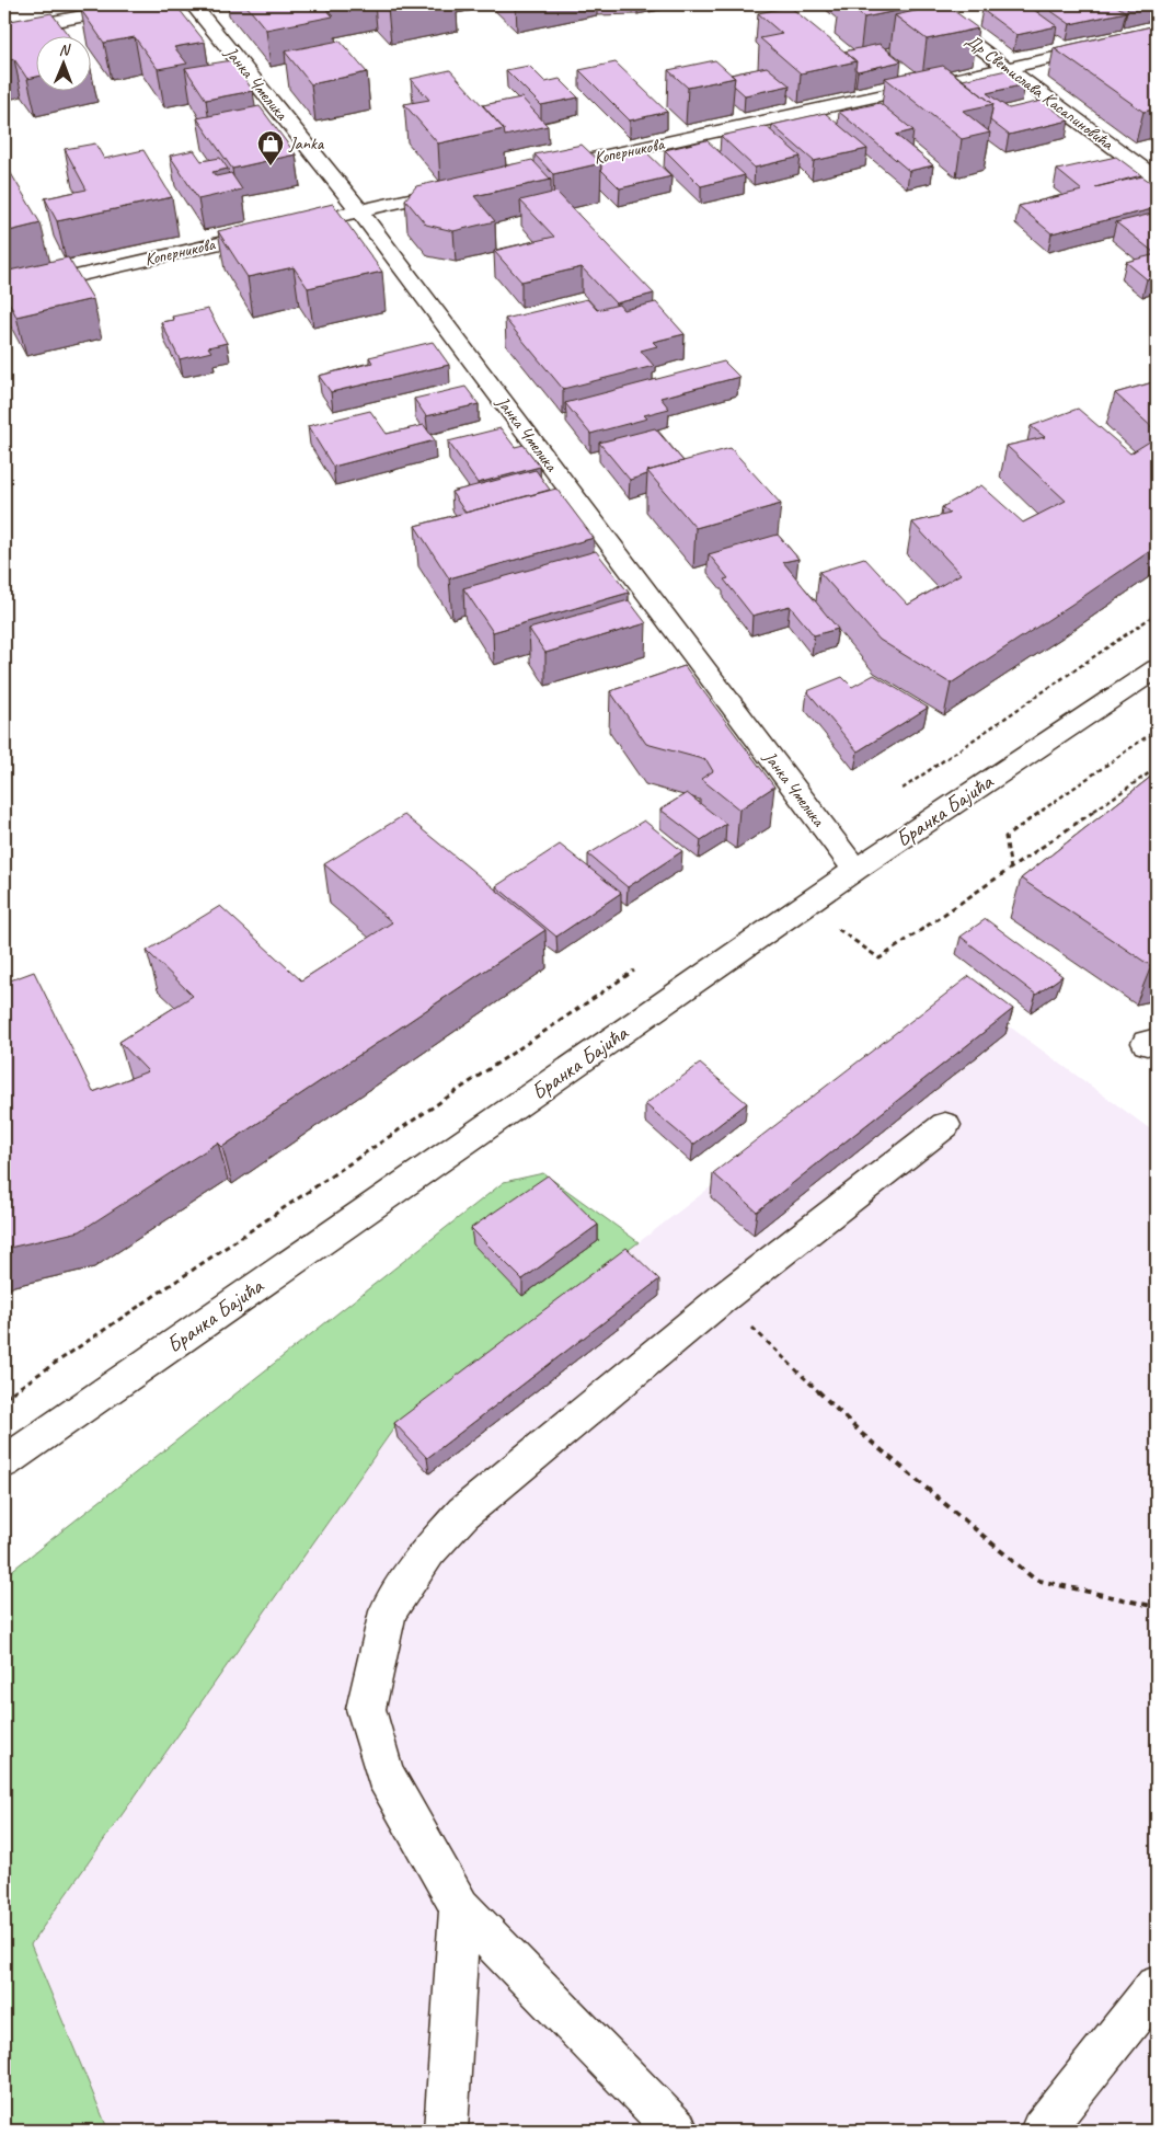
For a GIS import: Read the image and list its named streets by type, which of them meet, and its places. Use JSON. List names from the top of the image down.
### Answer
{
  "streets": {
    "street": [
      "Јанка Чмелика",
      "Др Светислава Касапиновића",
      "Коперникова",
      "Бранка Бајића"
    ]
  },
  "crossings": [
    ["Јанка Чмелика", "Коперникова"],
    ["Јанка Чмелика", "Бранка Бајића"],
    ["Др Светислава Касапиновића", "Коперникова"]
  ],
  "places": {
    "shop": ["Janka"]
  },
  "north": "top"
}
